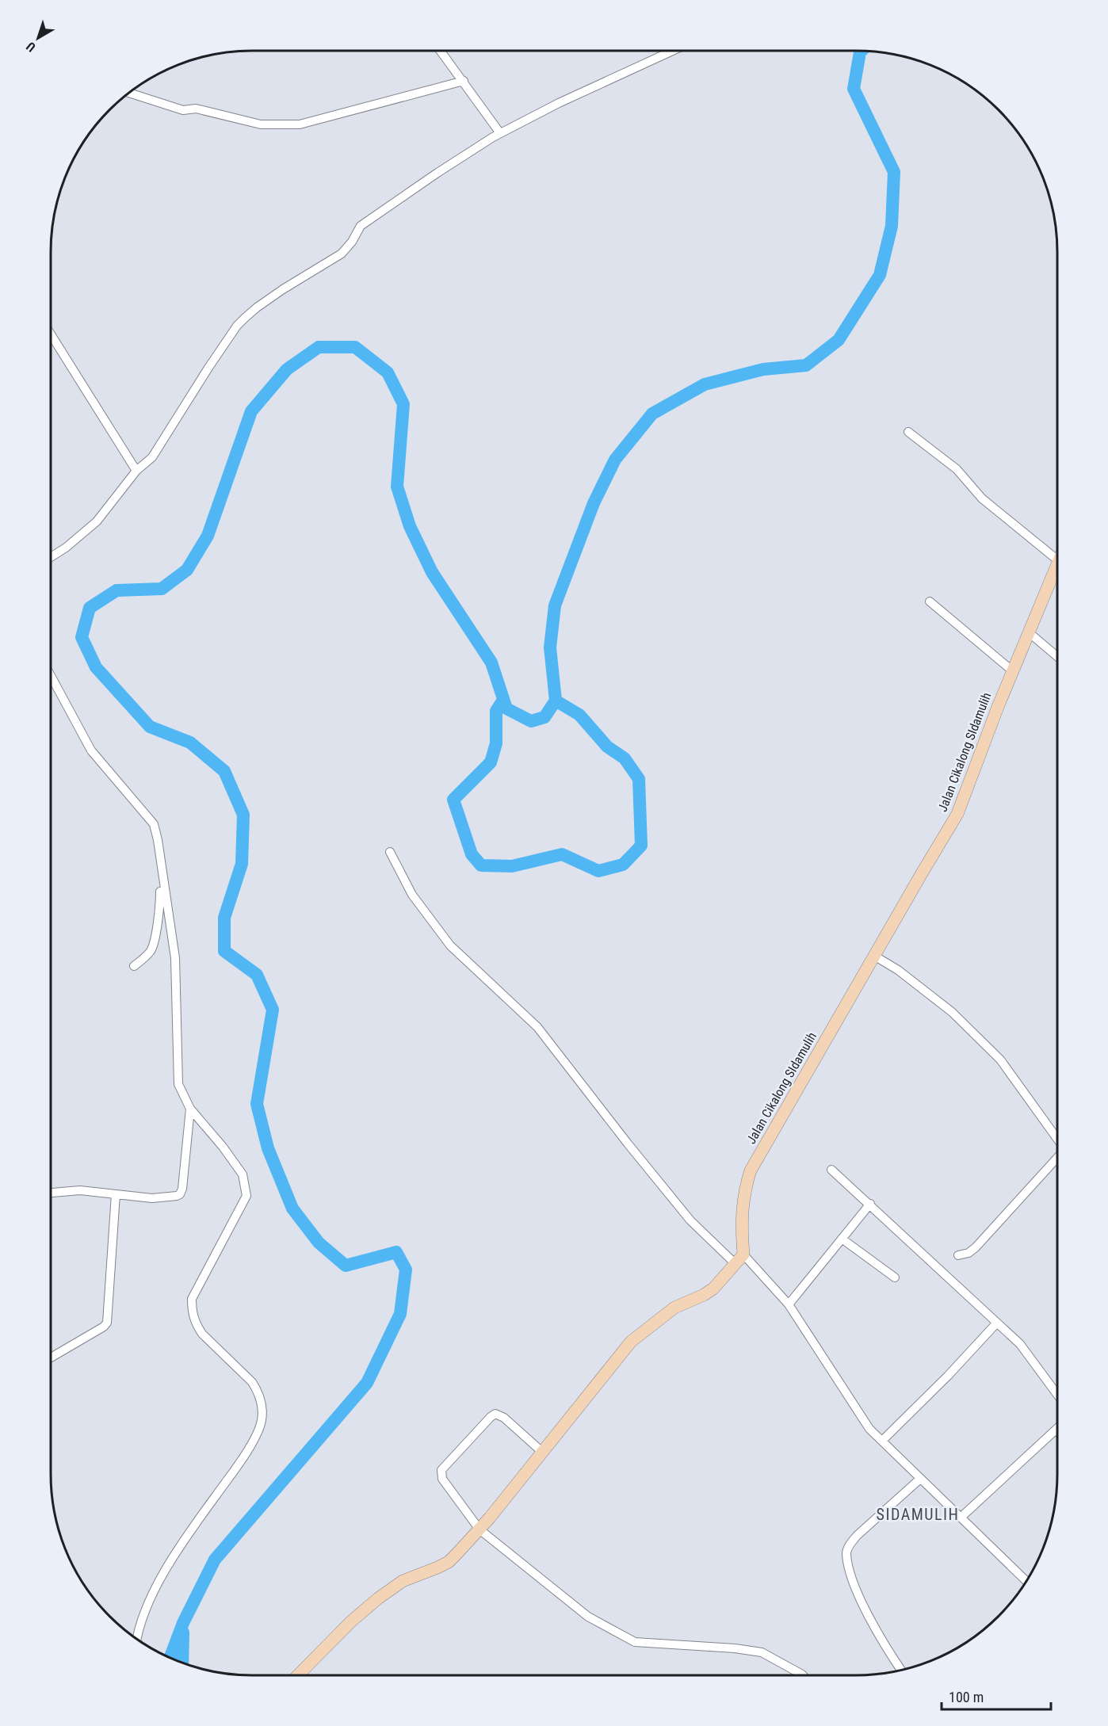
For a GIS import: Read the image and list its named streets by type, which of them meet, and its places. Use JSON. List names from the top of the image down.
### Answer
{
  "streets": {
    "street": ["Jalan Cikalong SIdamulih"]
  },
  "districts": ["SIDAMULIH"],
  "scale_bar": "100 m",
  "north": "bottom left"
}
